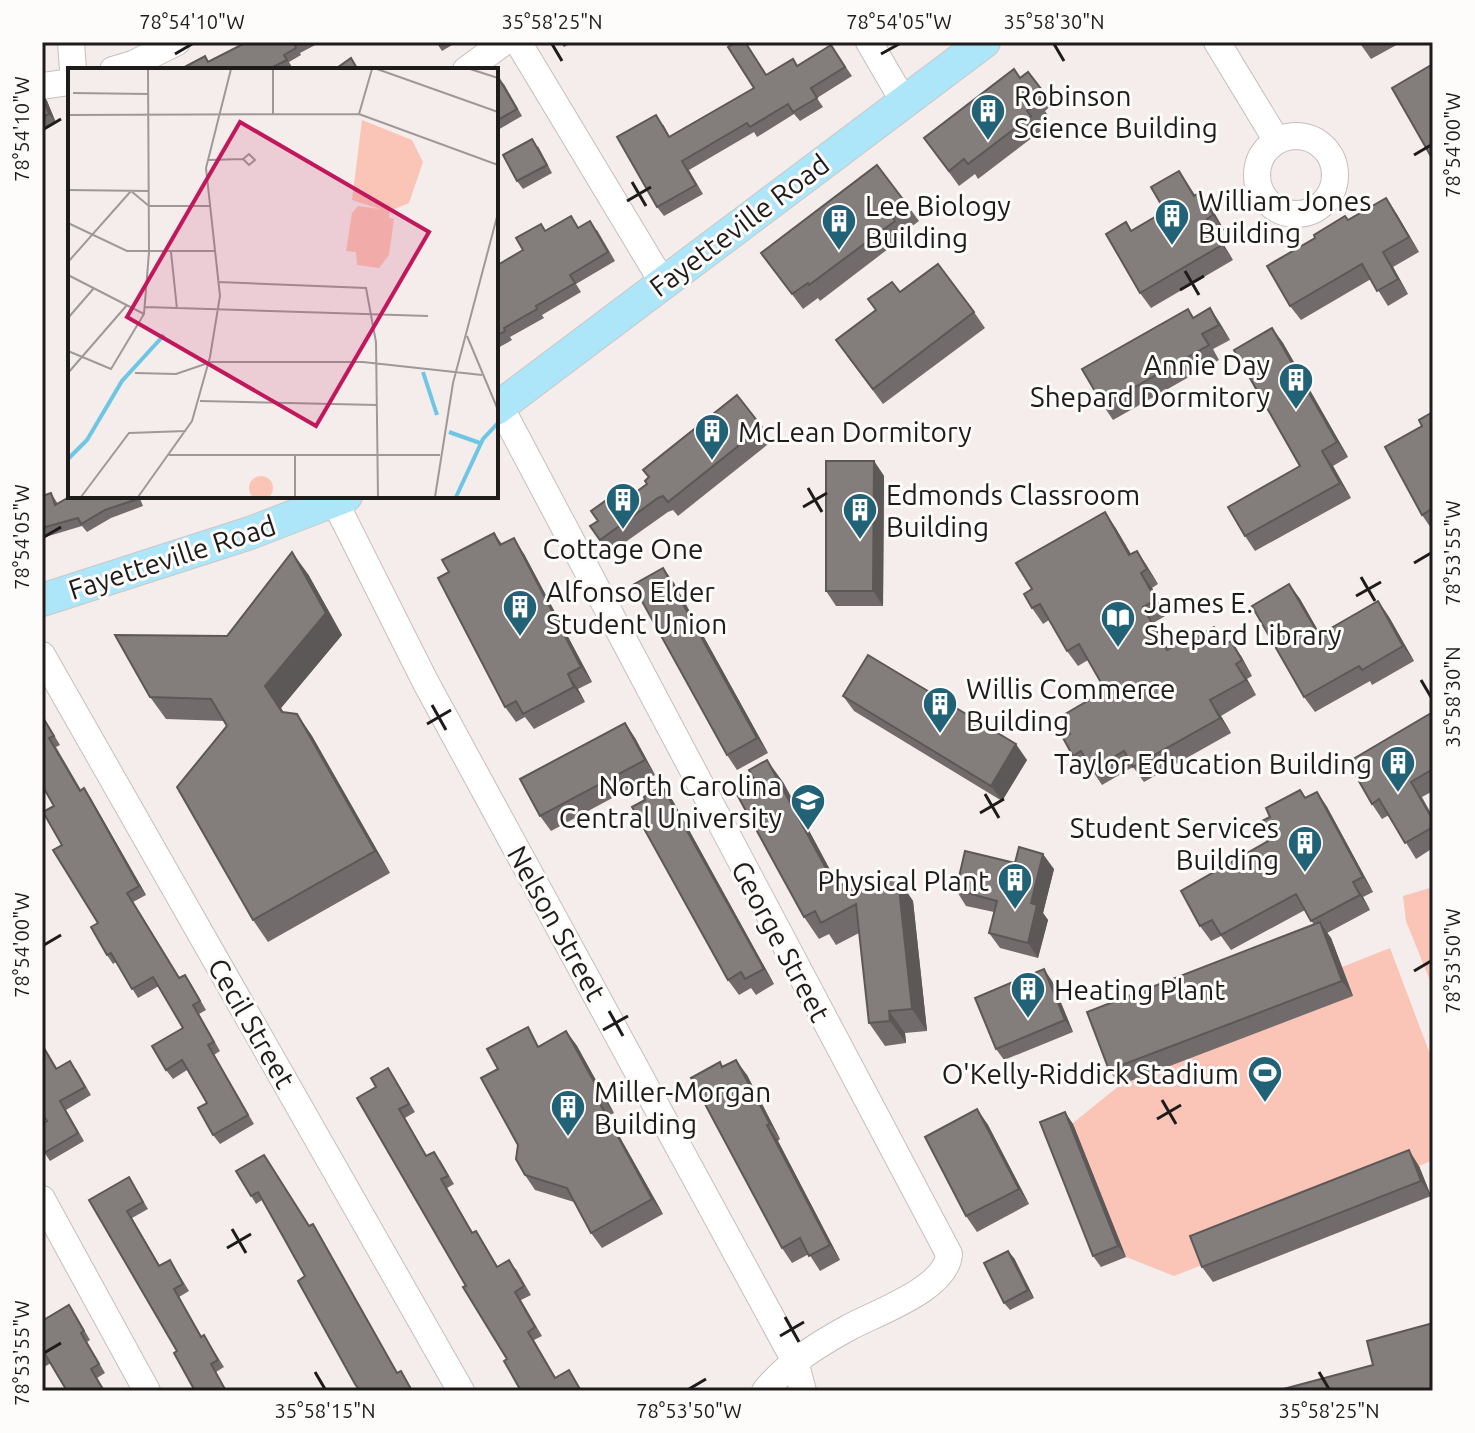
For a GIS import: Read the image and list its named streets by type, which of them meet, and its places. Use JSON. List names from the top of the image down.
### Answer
{
  "streets": {
    "main road": ["Fayetteville Road"],
    "street": ["Nelson Street", "George Street", "Cecil Street"]
  },
  "crossings": [
    ["Fayetteville Road", "Nelson Street"],
    ["Fayetteville Road", "George Street"],
    ["Nelson Street", "George Street"]
  ],
  "places": {
    "building": [
      "Robinson Science Building",
      "William Jones Building",
      "Lee Biology Building",
      "Annie Day Shepard Dormitory",
      "McLean Dormitory",
      "Cottage One",
      "Edmonds Classroom Building",
      "Alfonso Elder Student Union",
      "Willis Commerce Building",
      "Taylor Education Building",
      "Student Services Building",
      "Physical Plant",
      "Heating Plant",
      "Miller-Morgan Building"
    ],
    "library": ["James E. Shepard Library"],
    "school or university": ["North Carolina Central University"],
    "sports": ["O'Kelly-Riddick Stadium"]
  },
  "coordinates": [
    "78°54'10\"W",
    "35°58'25\"N",
    "78°54'05\"W",
    "35°58'30\"N",
    "78°54'00\"W",
    "78°53'55\"W",
    "78°53'50\"W",
    "35°58'15\"N"
  ]
}
